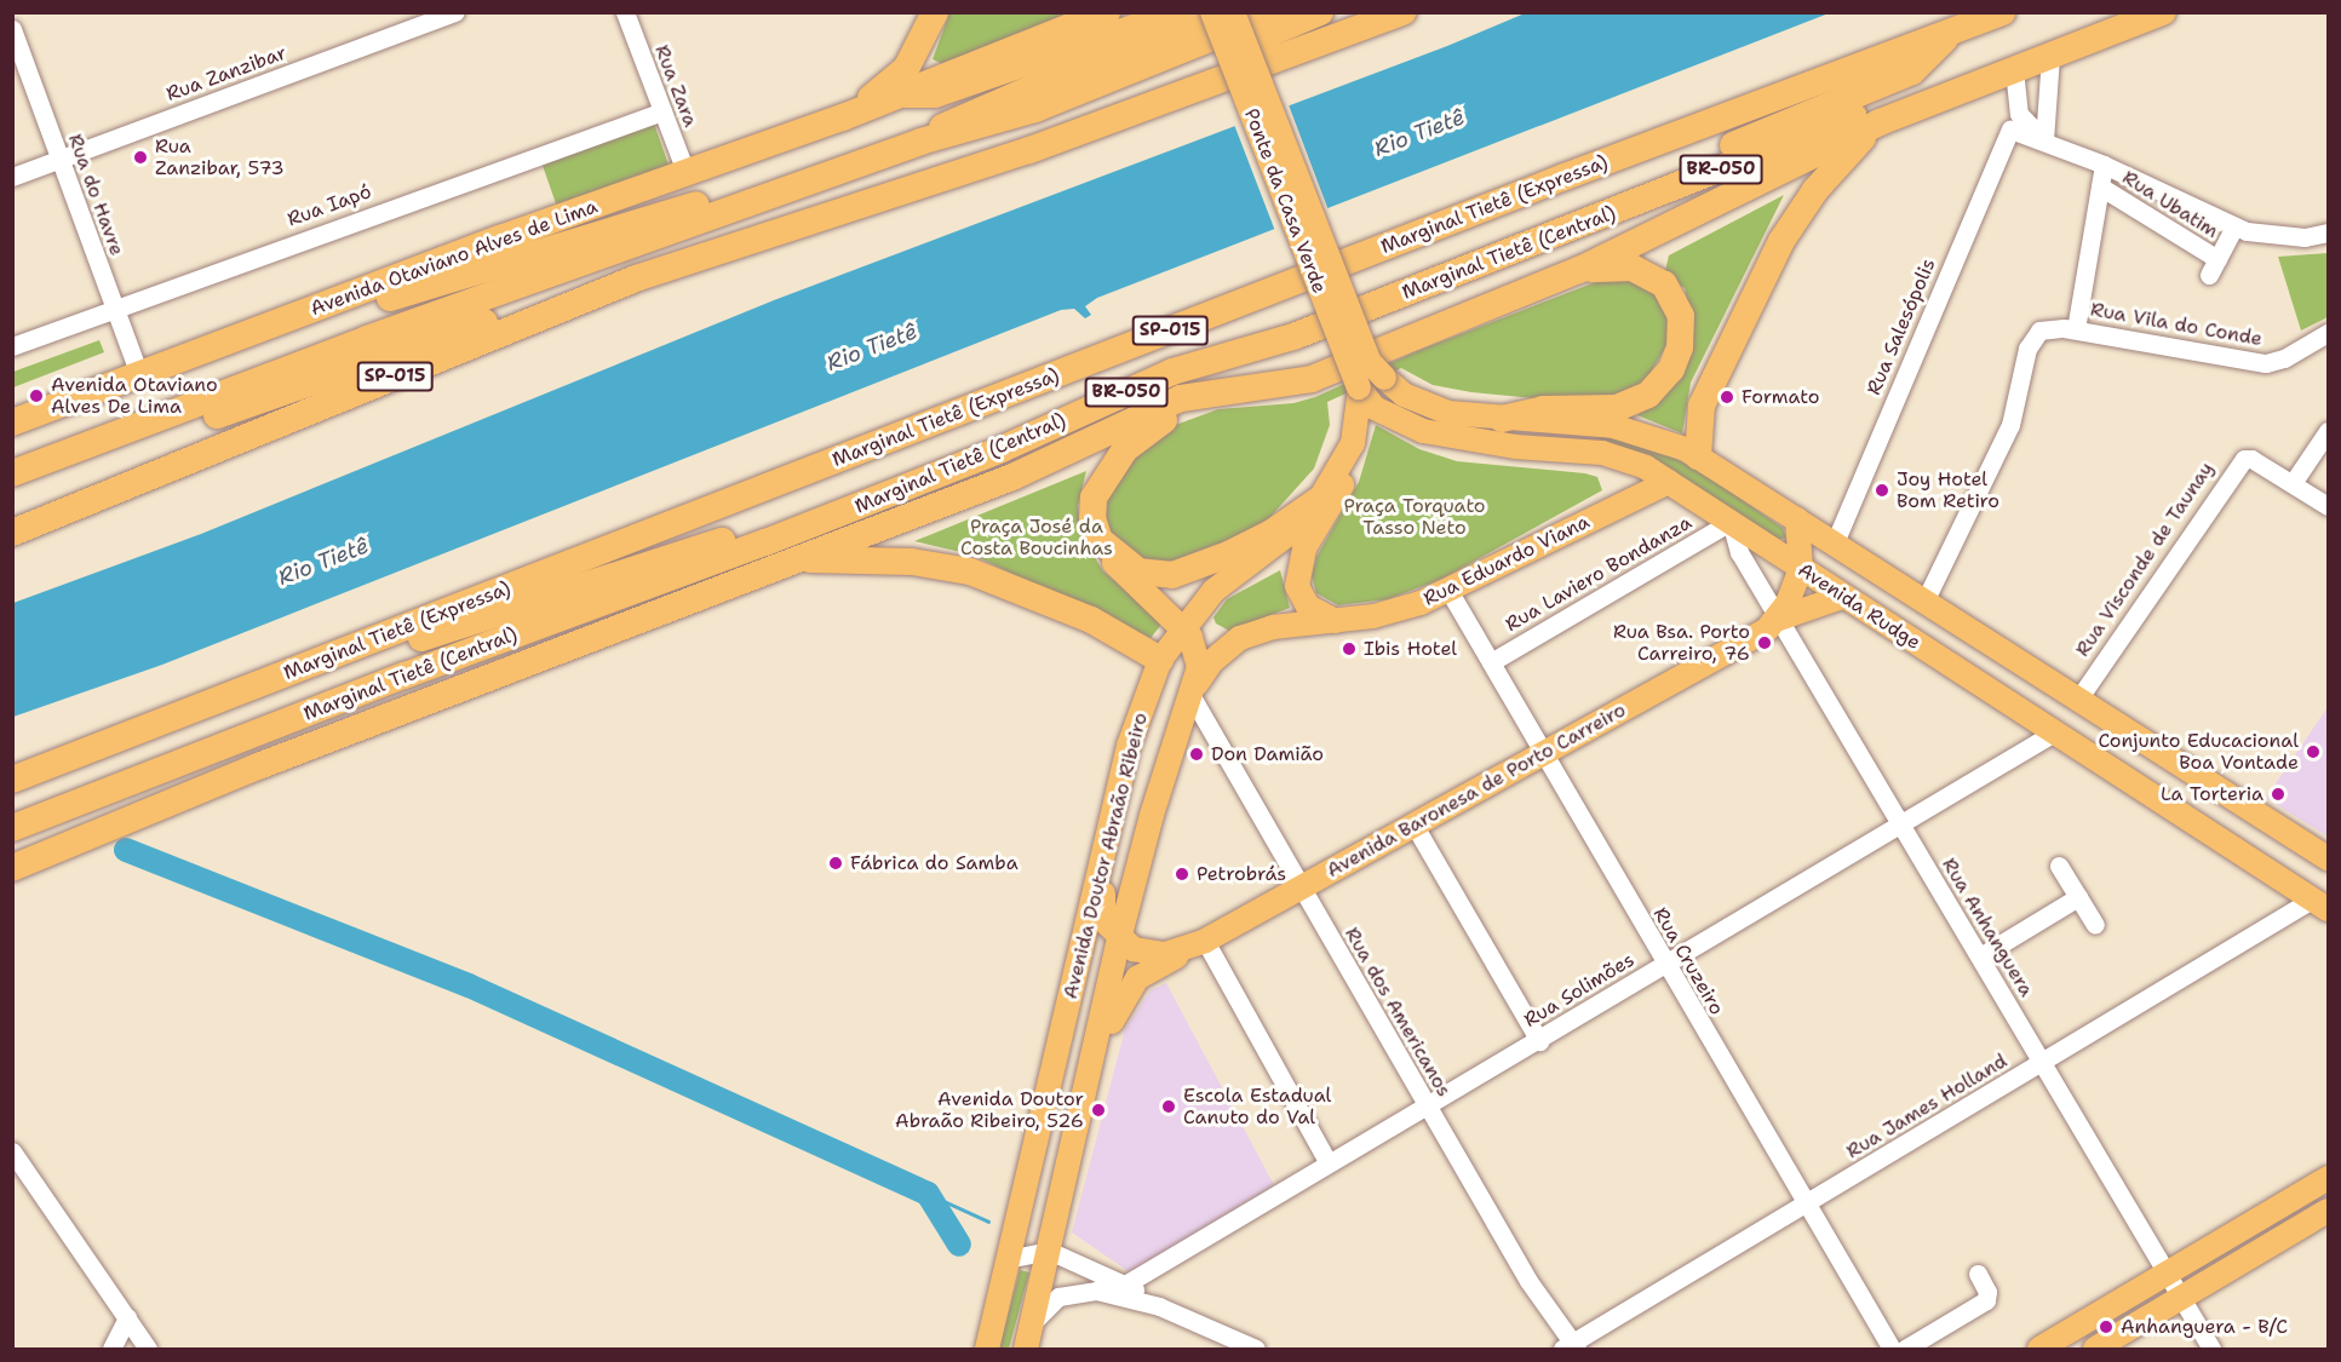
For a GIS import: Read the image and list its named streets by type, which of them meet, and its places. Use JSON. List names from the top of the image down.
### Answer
{
  "streets": {
    "highway": [
      "BR-050",
      "Marginal Tietê (Expressa)",
      "Marginal Tietê (Central)",
      "Avenida Otaviano Alves de Lima",
      "SP-015"
    ],
    "main road": [
      "Ponte da Casa Verde",
      "Rua Eduardo Viana",
      "Avenida Rudge",
      "Avenida Baronesa de Porto Carreiro",
      "Avenida Doutor Abraão Ribeiro"
    ],
    "street": [
      "Rua Zanzibar",
      "Rua Zara",
      "Rua do Havre",
      "Rua Ubatim",
      "Rua Iapó",
      "Rua Vila do Conde",
      "Rua Salesópolis",
      "Rua Visconde de Taunay",
      "Rua Laviero Bondanza",
      "Rua Anhanguera",
      "Rua Cruzeiro",
      "Rua Solimões",
      "Rua dos Americanos",
      "Rua James Holland"
    ]
  },
  "crossings": [
    ["Rua Zanzibar", "Rua do Havre"],
    ["Rua Zara", "Rua Iapó"],
    ["Rua Zara", "Avenida Otaviano Alves de Lima"],
    ["BR-050", "Marginal Tietê (Central)"],
    ["BR-050", "Rua Salesópolis"],
    ["Rua do Havre", "Rua Iapó"],
    ["Rua do Havre", "Avenida Otaviano Alves de Lima"],
    ["Ponte da Casa Verde", "Avenida Rudge"],
    ["Ponte da Casa Verde", "Avenida Doutor Abraão Ribeiro"],
    ["Rua Vila do Conde", "Avenida Rudge"],
    ["Rua Salesópolis", "Avenida Rudge"],
    ["Rua Visconde de Taunay", "Avenida Rudge"],
    ["Rua Eduardo Viana", "Avenida Rudge"],
    ["Rua Eduardo Viana", "Avenida Doutor Abraão Ribeiro"],
    ["Rua Eduardo Viana", "Rua Cruzeiro"],
    ["Rua Eduardo Viana", "Rua dos Americanos"],
    ["Rua Laviero Bondanza", "Avenida Rudge"],
    ["Rua Laviero Bondanza", "Rua Anhanguera"],
    ["Rua Laviero Bondanza", "Rua Cruzeiro"],
    ["Avenida Rudge", "Avenida Baronesa de Porto Carreiro"],
    ["Avenida Rudge", "Avenida Doutor Abraão Ribeiro"],
    ["Avenida Rudge", "Rua Anhanguera"],
    ["Avenida Rudge", "Rua Solimões"],
    ["Avenida Rudge", "Rua James Holland"],
    ["Avenida Baronesa de Porto Carreiro", "Avenida Doutor Abraão Ribeiro"],
    ["Avenida Baronesa de Porto Carreiro", "Rua Anhanguera"],
    ["Avenida Baronesa de Porto Carreiro", "Rua Cruzeiro"],
    ["Avenida Baronesa de Porto Carreiro", "Rua dos Americanos"],
    ["Avenida Doutor Abraão Ribeiro", "Rua dos Americanos"],
    ["Rua Anhanguera", "Rua Solimões"],
    ["Rua Anhanguera", "Rua James Holland"],
    ["Rua Cruzeiro", "Rua Solimões"],
    ["Rua Cruzeiro", "Rua James Holland"],
    ["Rua Solimões", "Rua dos Americanos"],
    ["Rua dos Americanos", "Rua James Holland"]
  ],
  "water": ["Rio Tietê"],
  "parks": ["Praça Torquato Tasso Neto", "Praça José da Costa Boucinhas"],
  "places": [
    "Rua Zanzibar, 573",
    "Avenida Otaviano Alves De Lima",
    "Formato",
    "Joy Hotel Bom Retiro",
    "Rua Bsa. Porto Carreiro, 76",
    "Ibis Hotel",
    "Conjunto Educacional Boa Vontade",
    "Don Damião",
    "La Torteria",
    "Fábrica do Samba",
    "Petrobrás",
    "Escola Estadual Canuto do Val",
    "Avenida Doutor Abraão Ribeiro, 526",
    "Anhanguera - B/C"
  ]
}
